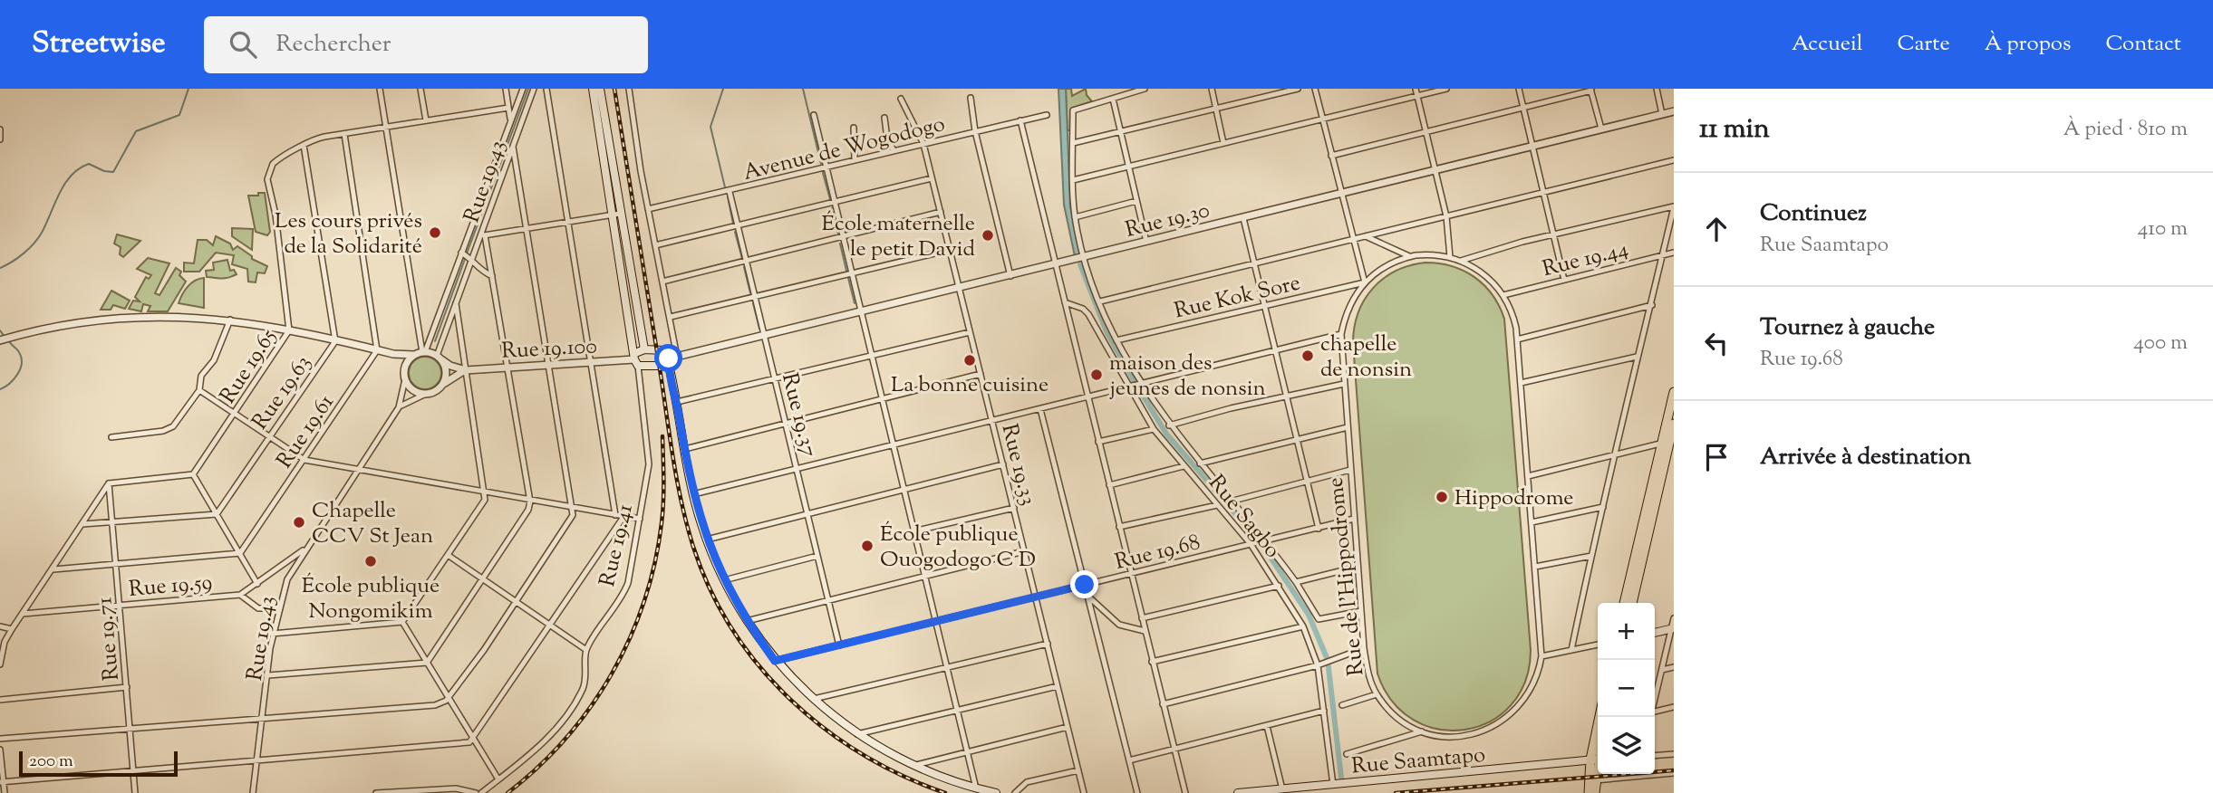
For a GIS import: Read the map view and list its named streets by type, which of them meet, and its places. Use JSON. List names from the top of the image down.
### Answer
{
  "streets": {
    "main road": ["Rue 19.41", "Rue Saamtapo"],
    "street": [
      "Avenue de Wogodogo",
      "Rue 19.43",
      "Rue 19.30",
      "Rue 19.44",
      "Rue Kok Sore",
      "Rue 19.100",
      "Rue 19.65",
      "Rue 19.63",
      "Rue 19.37",
      "Rue 19.61",
      "Rue 19.33",
      "Rue Sagbo",
      "Rue 19.68",
      "Rue de l'Hippodrome",
      "Rue 19.59",
      "Rue 19.71"
    ]
  },
  "crossings": [
    ["Avenue de Wogodogo", "Rue 19.37"],
    ["Avenue de Wogodogo", "Rue 19.33"],
    ["Rue 19.43", "Rue 19.100"],
    ["Rue 19.43", "Rue 19.59"],
    ["Rue 19.30", "Rue 19.37"],
    ["Rue 19.30", "Rue 19.33"],
    ["Rue 19.44", "Rue de l'Hippodrome"],
    ["Rue Kok Sore", "Rue de l'Hippodrome"],
    ["Rue 19.100", "Rue 19.41"],
    ["Rue 19.65", "Rue 19.63"],
    ["Rue 19.37", "Rue 19.68"],
    ["Rue 19.33", "Rue 19.68"],
    ["Rue Sagbo", "Rue 19.68"],
    ["Rue Sagbo", "Rue Saamtapo"],
    ["Rue 19.68", "Rue de l'Hippodrome"],
    ["Rue 19.59", "Rue 19.71"]
  ],
  "places": [
    "Les cours privés de la Solidarité",
    "École maternelle le petit David",
    "chapelle de nonsin",
    "La bonne cuisine",
    "maison des jeunes de nonsin",
    "Hippodrome",
    "Chapelle CCV St Jean",
    "École publique Ouogodogo C D",
    "École publique Nongomikim"
  ],
  "scale_bar": "200 m",
  "page": {
    "header": "Streetwise",
    "search": "Rechercher",
    "nav": [
      "Accueil",
      "Carte",
      "À propos",
      "Contact"
    ],
    "heading": ["11 min", "À pied · 810 m"],
    "list": [
      ["Continuez", "Rue Saamtapo", "410 m"],
      ["Tournez à gauche", "Rue 19.68", "400 m"],
      "Arrivée à destination"
    ],
    "map_buttons": ["+", "−"],
    "scale": "200 m"
  }
}
